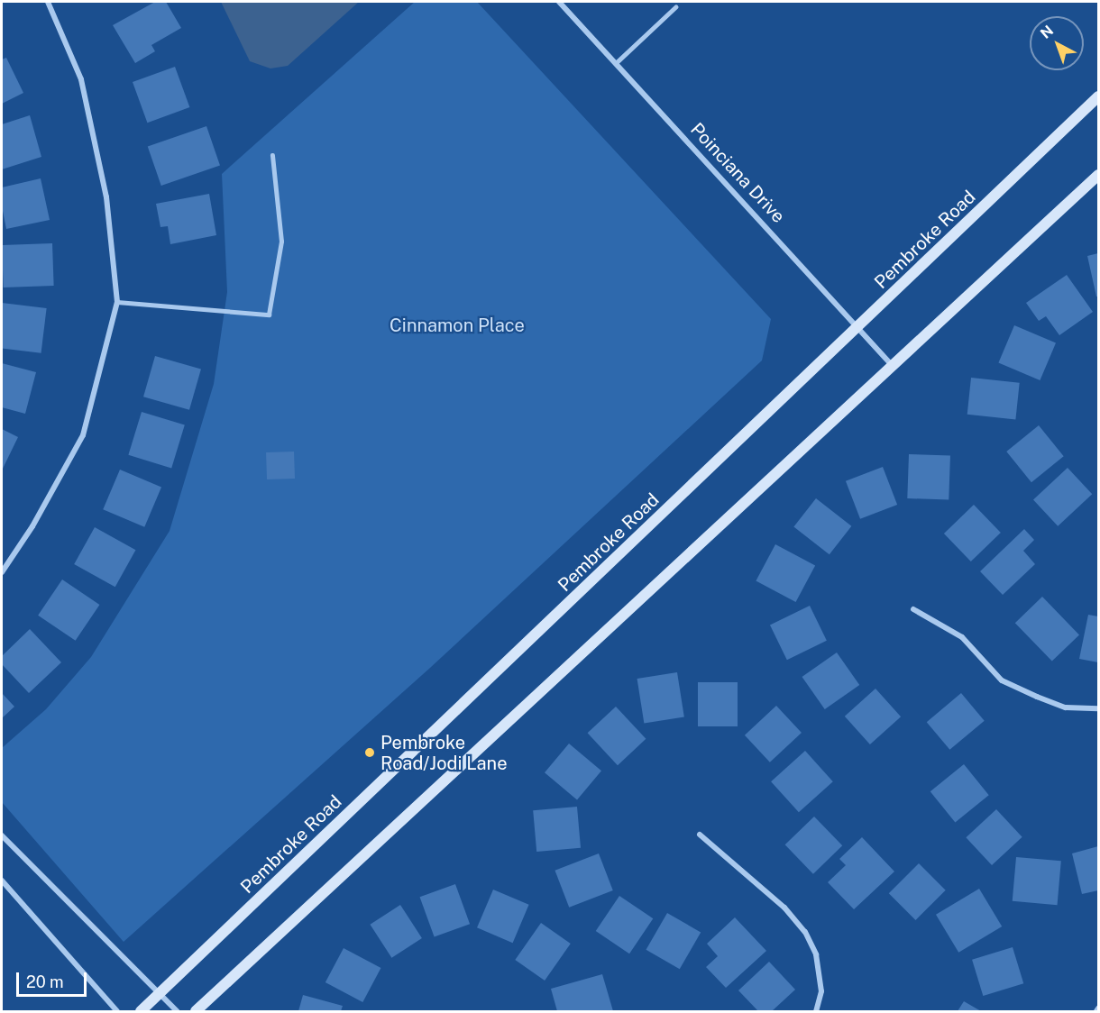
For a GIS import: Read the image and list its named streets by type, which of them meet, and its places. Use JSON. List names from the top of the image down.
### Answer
{
  "streets": {
    "main road": ["Pembroke Road"],
    "street": ["Poinciana Drive"]
  },
  "crossings": [
    ["Poinciana Drive", "Pembroke Road"]
  ],
  "parks": ["Cinnamon Place"],
  "places": ["Pembroke Road/Jodi Lane"],
  "scale_bar": "20 m",
  "north": "top left"
}
